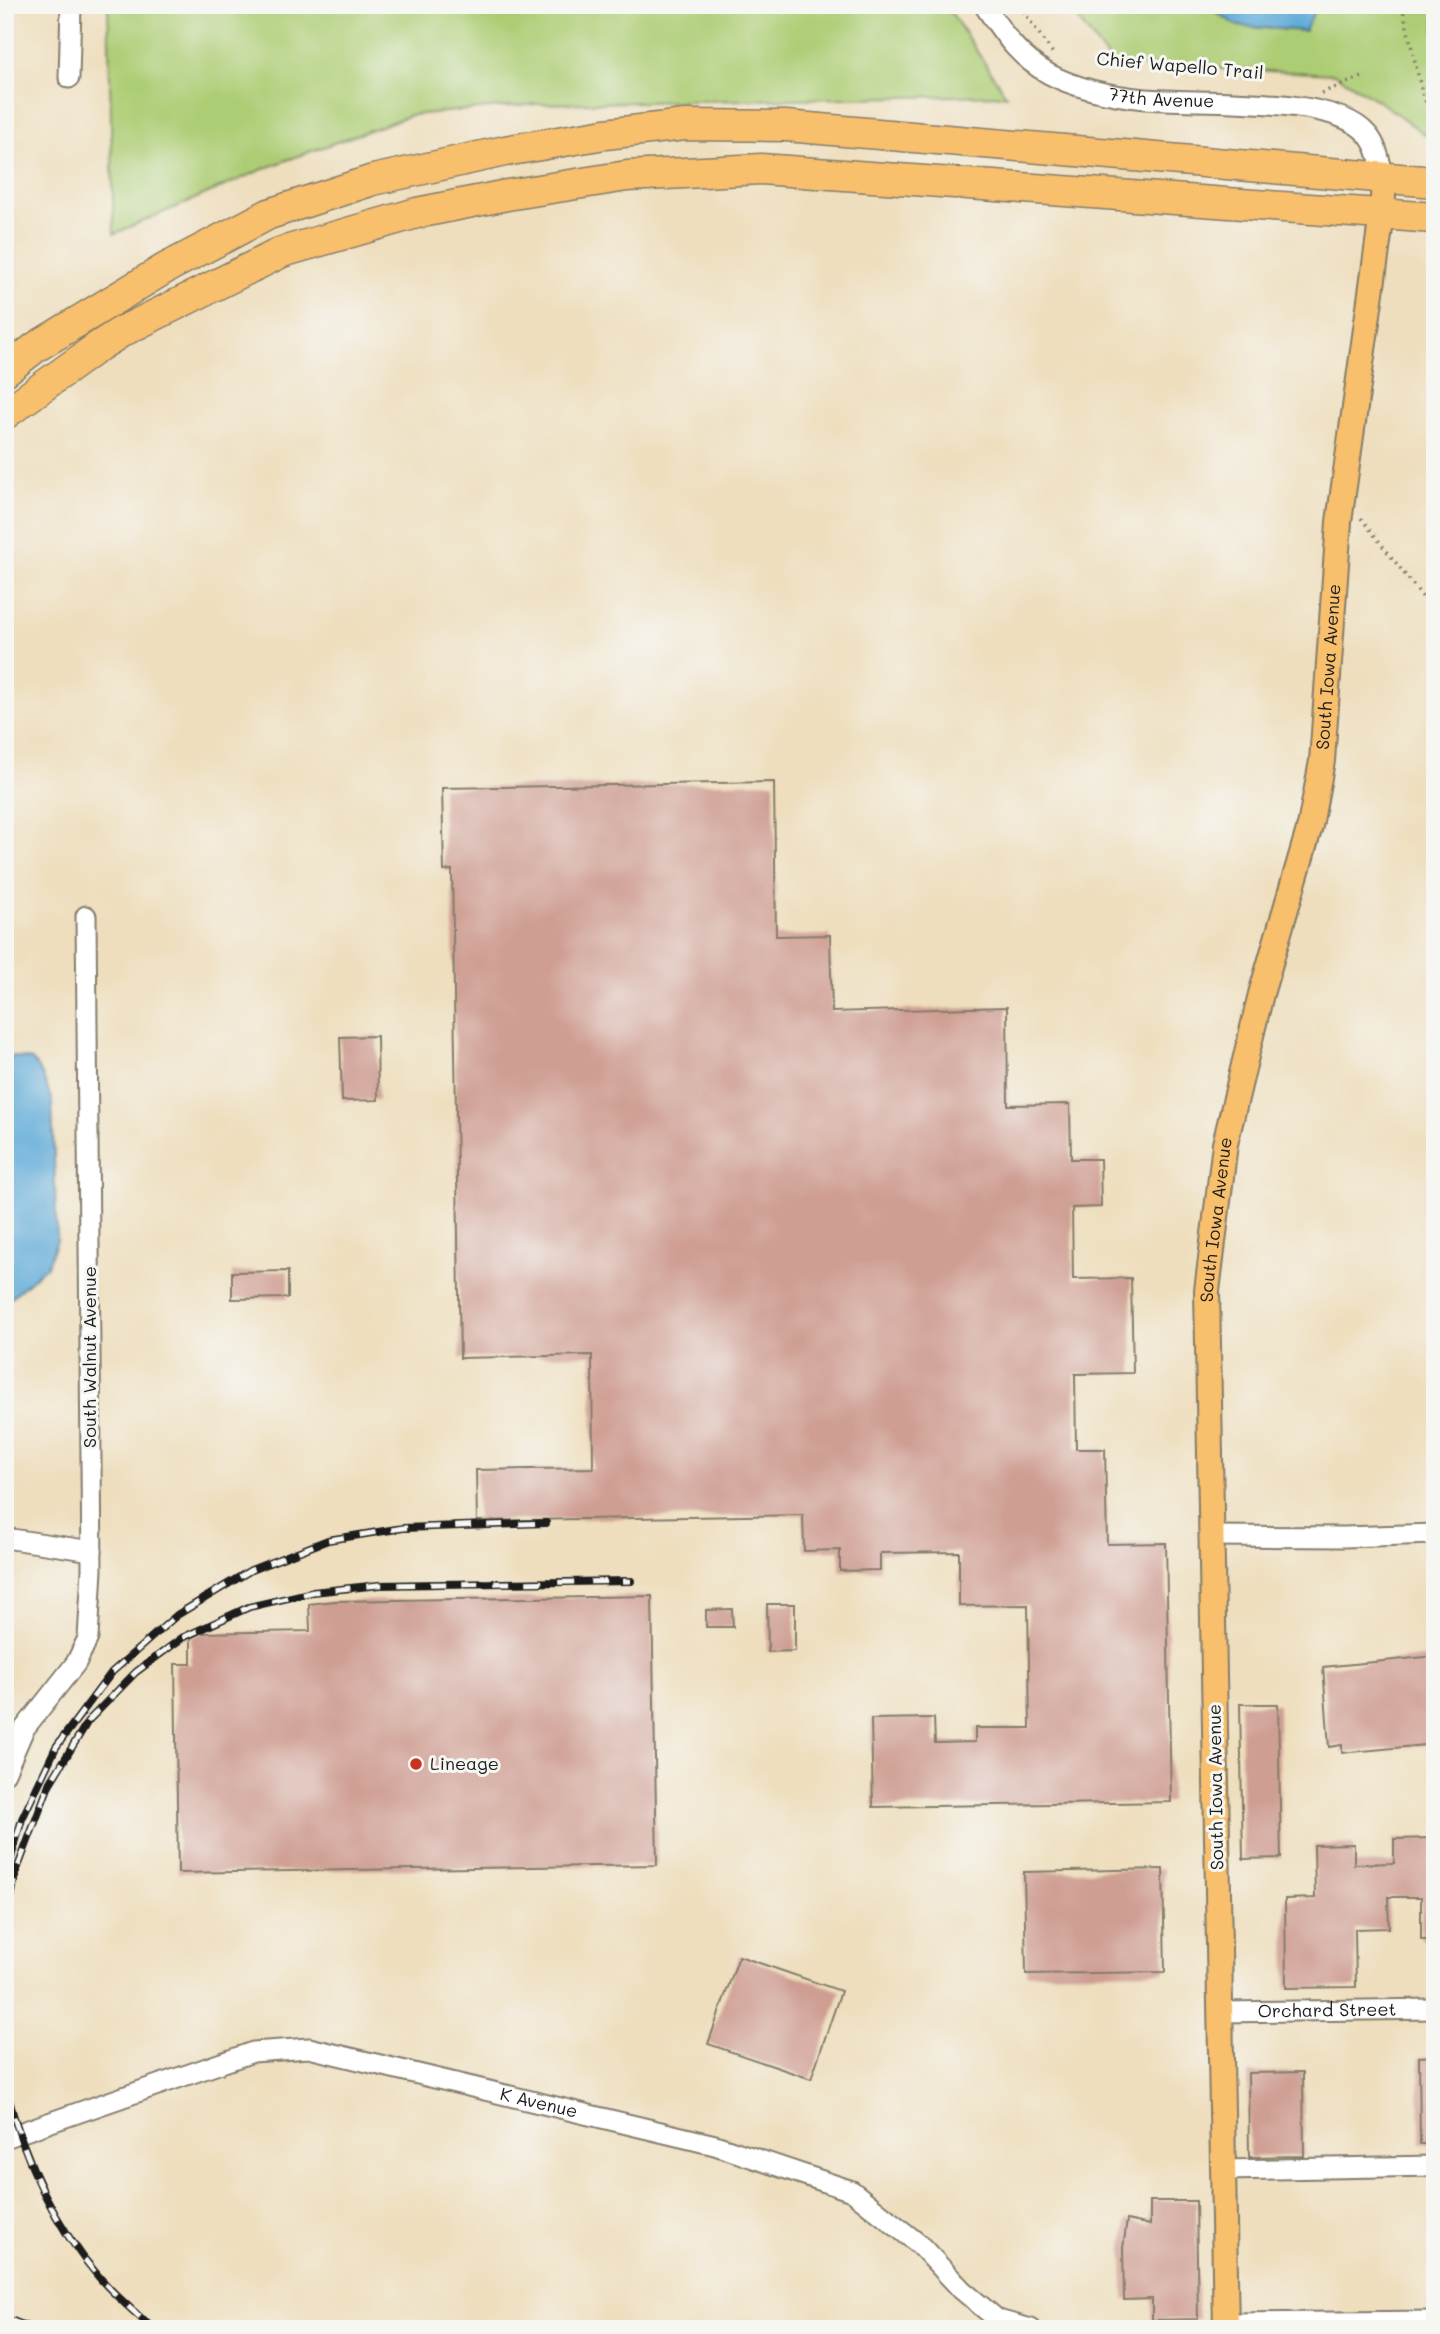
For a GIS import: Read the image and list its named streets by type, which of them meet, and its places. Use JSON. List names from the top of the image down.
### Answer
{
  "streets": {
    "main road": ["South Iowa Avenue"],
    "street": [
      "77th Avenue",
      "South Walnut Avenue",
      "Orchard Street",
      "K Avenue"
    ]
  },
  "crossings": [
    ["77th Avenue", "South Iowa Avenue"],
    ["South Iowa Avenue", "Orchard Street"]
  ],
  "places": ["Lineage"]
}
